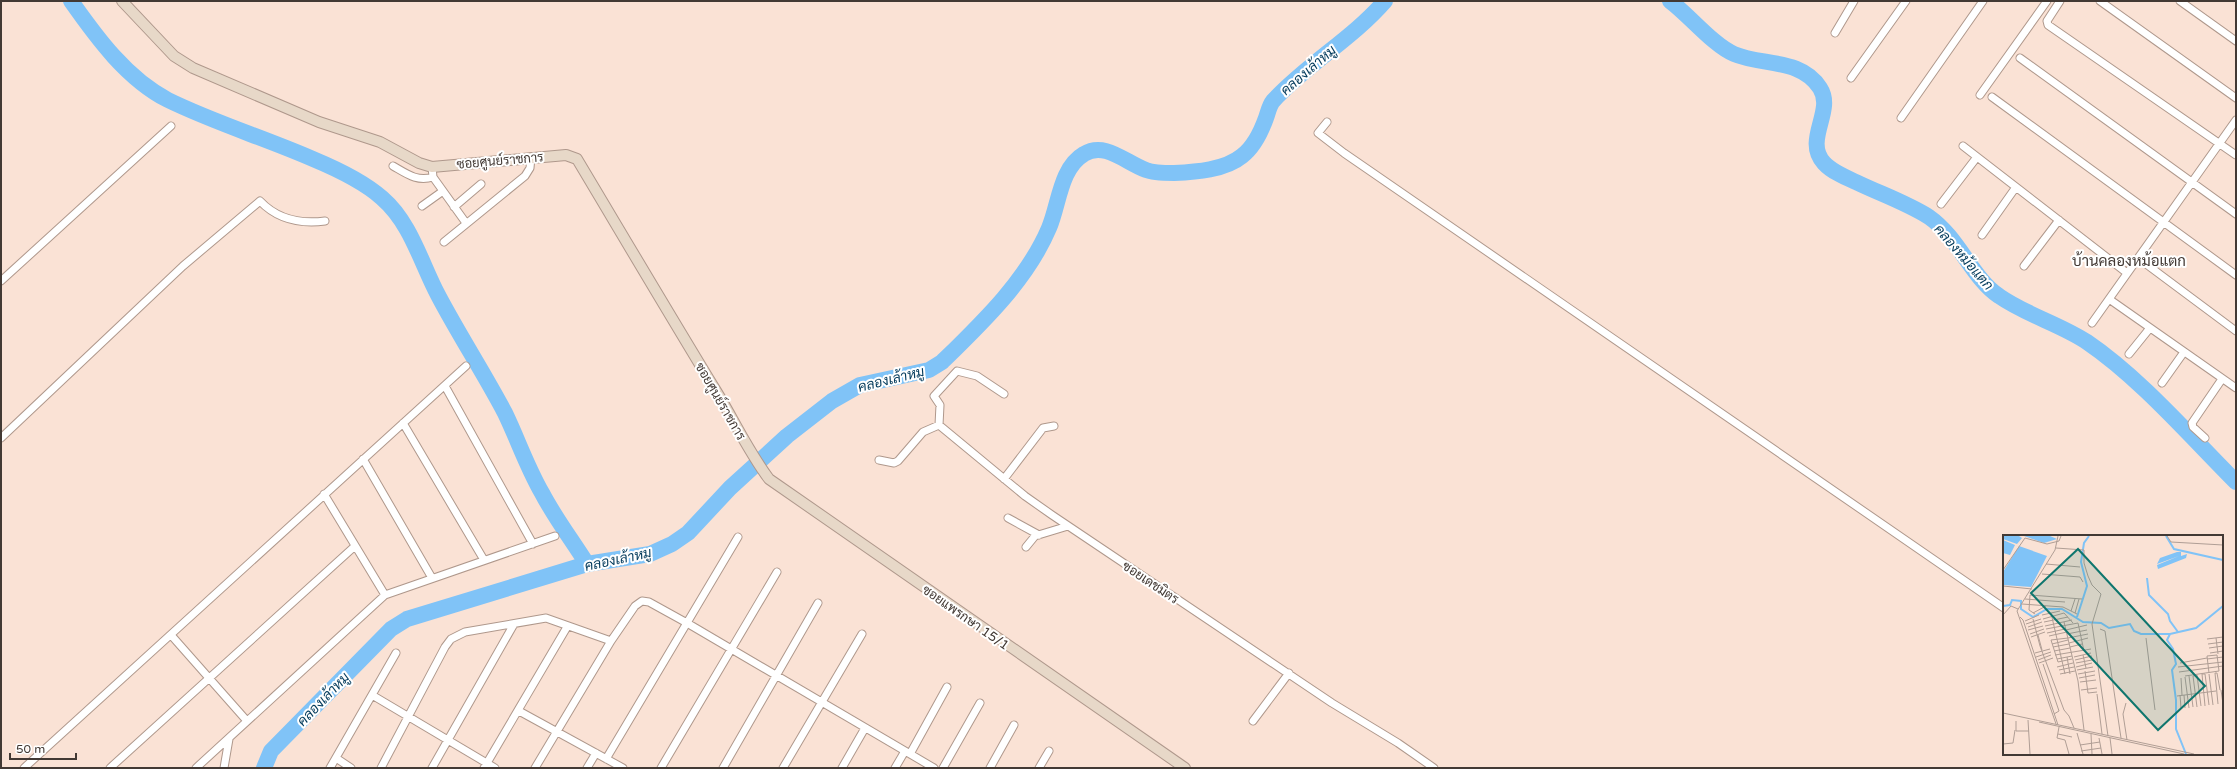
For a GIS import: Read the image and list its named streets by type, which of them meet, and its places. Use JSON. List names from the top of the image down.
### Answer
{
  "streets": {
    "street": ["ซอยศูนย์ราชการ", "ซอยเดชมิตร", "ซอยแพรกษา 15/1"]
  },
  "crossings": [
    ["ซอยศูนย์ราชการ", "ซอยแพรกษา 15/1"]
  ],
  "districts": ["บ้านคลองหม้อแตก"],
  "water": ["คลองเล้าหมู", "คลองหม้อแตก"],
  "scale_bar": "50 m"
}
